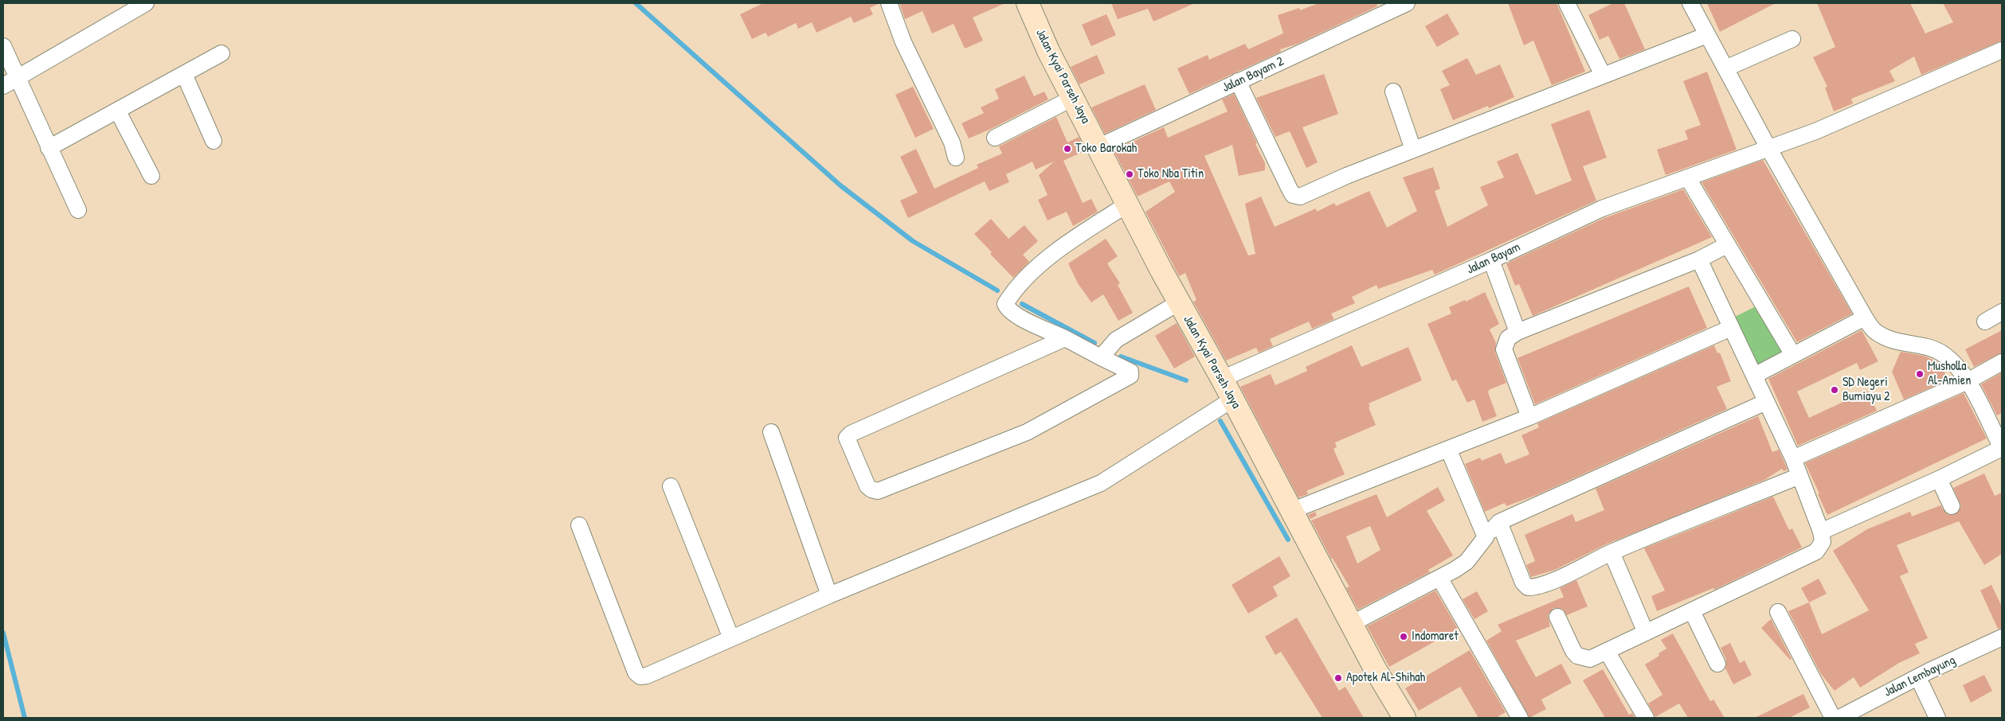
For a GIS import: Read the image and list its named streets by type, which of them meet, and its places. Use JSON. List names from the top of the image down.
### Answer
{
  "streets": {
    "main road": ["Jalan Kyai Parseh Jaya"],
    "street": ["Jalan Bayam 2", "Jalan Bayam", "Jalan Lembayung"]
  },
  "crossings": [
    ["Jalan Bayam 2", "Jalan Kyai Parseh Jaya"],
    ["Jalan Kyai Parseh Jaya", "Jalan Bayam"]
  ],
  "places": [
    "Toko Barokah",
    "Toko Nba Titin",
    "Musholla Al-Amien",
    "SD Negeri Bumiayu 2",
    "Indomaret",
    "Apotek Al-Shihah"
  ]
}
